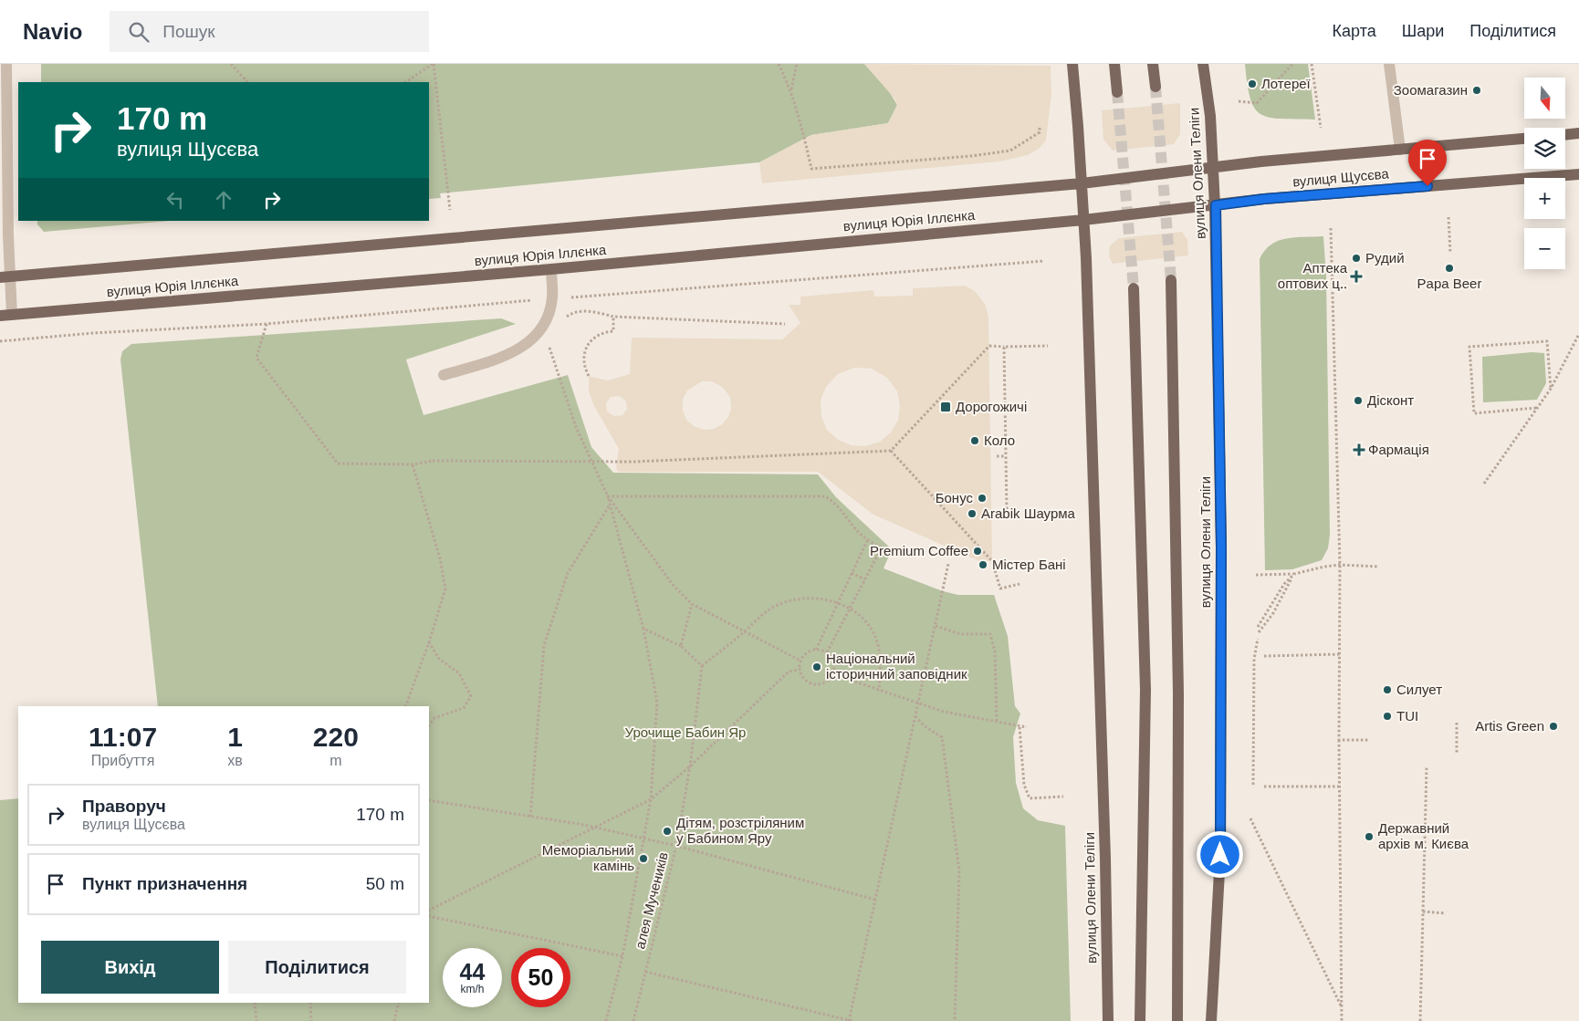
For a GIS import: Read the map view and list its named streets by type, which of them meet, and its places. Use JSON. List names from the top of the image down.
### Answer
{
  "streets": {
    "main road": ["вулиця Олени Теліги", "вулиця Щусєва", "вулиця Юрія Іллєнка"],
    "path": ["алея Мучеників"]
  },
  "crossings": [
    ["вулиця Олени Теліги", "вулиця Щусєва"],
    ["вулиця Олени Теліги", "вулиця Юрія Іллєнка"],
    ["вулиця Щусєва", "вулиця Юрія Іллєнка"]
  ],
  "parks": ["Урочище Бабин Яр"],
  "places": {
    "other": [
      "Лотереї",
      "Зоомагазин",
      "Рудий",
      "Papa Beer",
      "Дісконт",
      "Коло",
      "Бонус",
      "Arabik Шаурма",
      "Premium Coffee",
      "Містер Бані",
      "Національний історичний заповідник",
      "Силует",
      "TUI",
      "Artis Green",
      "Дітям, розстріляним у Бабином Яру",
      "Державний архів м. Києва",
      "Меморіальний камінь"
    ],
    "health": ["Аптека оптових ц‥", "Фармація"],
    "transit": ["Дорогожичі"]
  },
  "north": "bottom",
  "page": {
    "header": "Navio",
    "search": "Пошук",
    "nav": ["Карта", "Шари", "Поділитися"],
    "map_buttons": ["+", "−"],
    "turn": ["170 m", "вулиця Щусєва"],
    "eta": [
      "11:07",
      "Прибуття",
      "1",
      "хв",
      "220",
      "m"
    ],
    "list": [
      {
        "name": "Праворуч",
        "note": "вулиця Щусєва",
        "value": "170 m"
      },
      {
        "name": "Пункт призначення",
        "value": "50 m"
      }
    ],
    "buttons": ["Вихід", "Поділитися"],
    "speed": "44 km/h",
    "limit": "50"
  }
}
